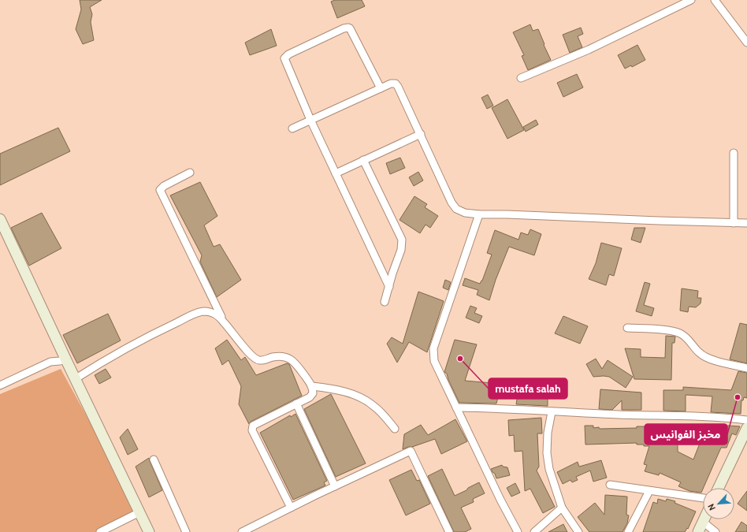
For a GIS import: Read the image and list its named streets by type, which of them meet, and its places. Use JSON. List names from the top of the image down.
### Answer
{
  "places": ["mustafa salah", "مخبز الفوانيس"],
  "north": "bottom left"
}
